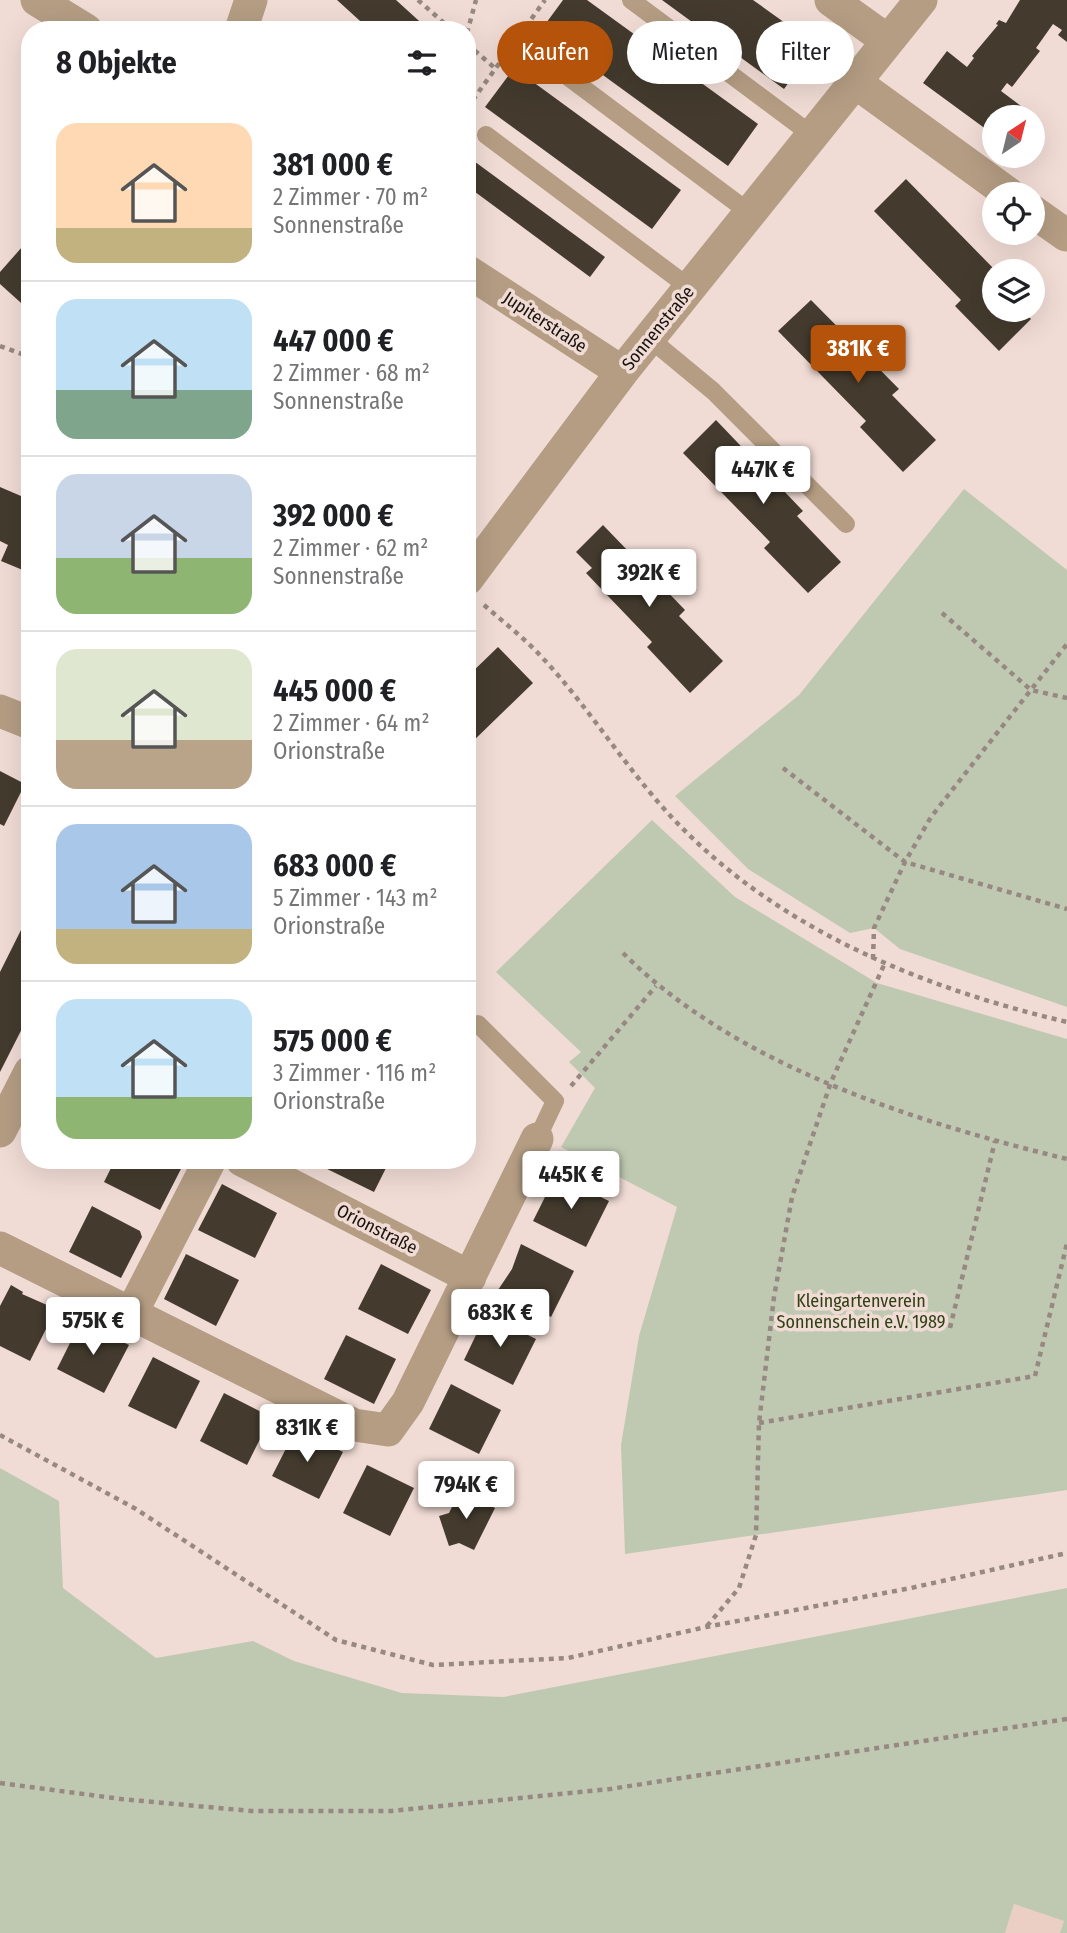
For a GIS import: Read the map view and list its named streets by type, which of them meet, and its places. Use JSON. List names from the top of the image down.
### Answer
{
  "streets": {
    "street": ["Jupiterstraße", "Sonnenstraße", "Orionstraße"]
  },
  "crossings": [
    ["Jupiterstraße", "Sonnenstraße"]
  ],
  "parks": ["Kleingartenverein Sonnenschein e.V. 1989"],
  "north": "top right",
  "page": {
    "chip": ["Kaufen", "Mieten", "Filter"],
    "heading": "8 Objekte",
    "list": [
      {
        "name": "381 000 €",
        "note": "2 Zimmer · 70 m² · Sonnenstraße"
      },
      {
        "name": "447 000 €",
        "note": "2 Zimmer · 68 m² · Sonnenstraße"
      },
      {
        "name": "392 000 €",
        "note": "2 Zimmer · 62 m² · Sonnenstraße"
      },
      {
        "name": "445 000 €",
        "note": "2 Zimmer · 64 m² · Orionstraße"
      },
      {
        "name": "683 000 €",
        "note": "5 Zimmer · 143 m² · Orionstraße"
      },
      {
        "name": "575 000 €",
        "note": "3 Zimmer · 116 m² · Orionstraße"
      }
    ],
    "price": [
      "381K €",
      "447K €",
      "392K €",
      "445K €",
      "683K €",
      "575K €",
      "831K €",
      "794K €"
    ]
  }
}
